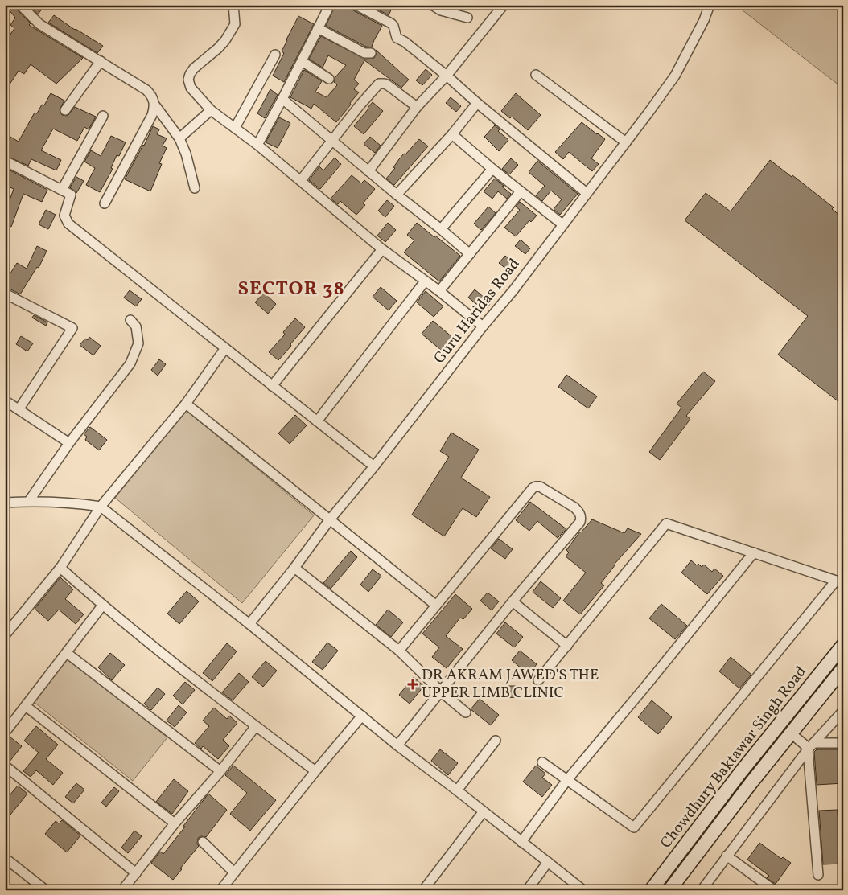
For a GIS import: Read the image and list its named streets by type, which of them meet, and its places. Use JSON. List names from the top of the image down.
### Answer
{
  "streets": {
    "main road": ["Chowdhury Baktawar Singh Road"],
    "street": ["Guru Haridas Road"]
  },
  "districts": ["SECTOR 38"],
  "places": {
    "health": ["DR AKRAM JAWED'S THE UPPER LIMB CLINIC"]
  }
}
